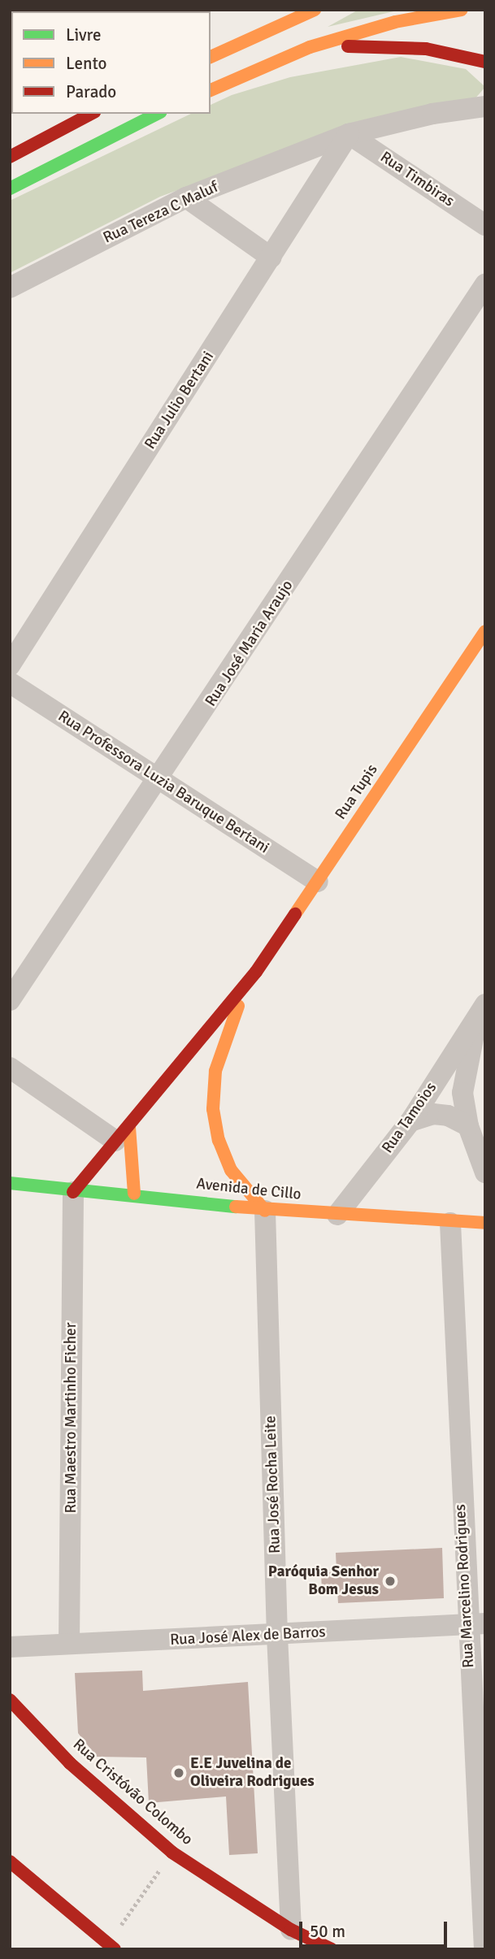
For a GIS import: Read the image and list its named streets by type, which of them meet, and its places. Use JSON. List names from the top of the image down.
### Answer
{
  "streets": {
    "street": [
      "Rua Timbiras",
      "Rua Tereza C Maluf",
      "Rua Julio Bertani",
      "Rua José Maria Araujo",
      "Rua Professora Luzia Baruque Bertani",
      "Rua Tupis",
      "Rua Tamoios",
      "Avenida de Cillo",
      "Rua Maestro Martinho Ficher",
      "Rua José Rocha Leite",
      "Rua Marcelino Rodrigues",
      "Rua José Alex de Barros",
      "Rua Cristóvão Colombo"
    ]
  },
  "crossings": [
    ["Rua Timbiras", "Rua Tereza C Maluf"],
    ["Rua Timbiras", "Rua Julio Bertani"],
    ["Rua Tereza C Maluf", "Rua Julio Bertani"],
    ["Rua José Maria Araujo", "Rua Professora Luzia Baruque Bertani"],
    ["Rua Professora Luzia Baruque Bertani", "Rua Tupis"],
    ["Rua Tupis", "Avenida de Cillo"],
    ["Rua Tupis", "Rua Maestro Martinho Ficher"],
    ["Rua Tupis", "Rua José Rocha Leite"],
    ["Rua Tamoios", "Avenida de Cillo"],
    ["Avenida de Cillo", "Rua Maestro Martinho Ficher"],
    ["Avenida de Cillo", "Rua José Rocha Leite"],
    ["Avenida de Cillo", "Rua Marcelino Rodrigues"],
    ["Rua Maestro Martinho Ficher", "Rua José Alex de Barros"],
    ["Rua José Rocha Leite", "Rua José Alex de Barros"],
    ["Rua José Rocha Leite", "Rua Cristóvão Colombo"],
    ["Rua Marcelino Rodrigues", "Rua José Alex de Barros"]
  ],
  "places": ["Paróquia Senhor Bom Jesus", "E.E Juvelina de Oliveira Rodrigues"],
  "legend": ["Livre", "Lento", "Parado"],
  "scale_bar": "50 m"
}
